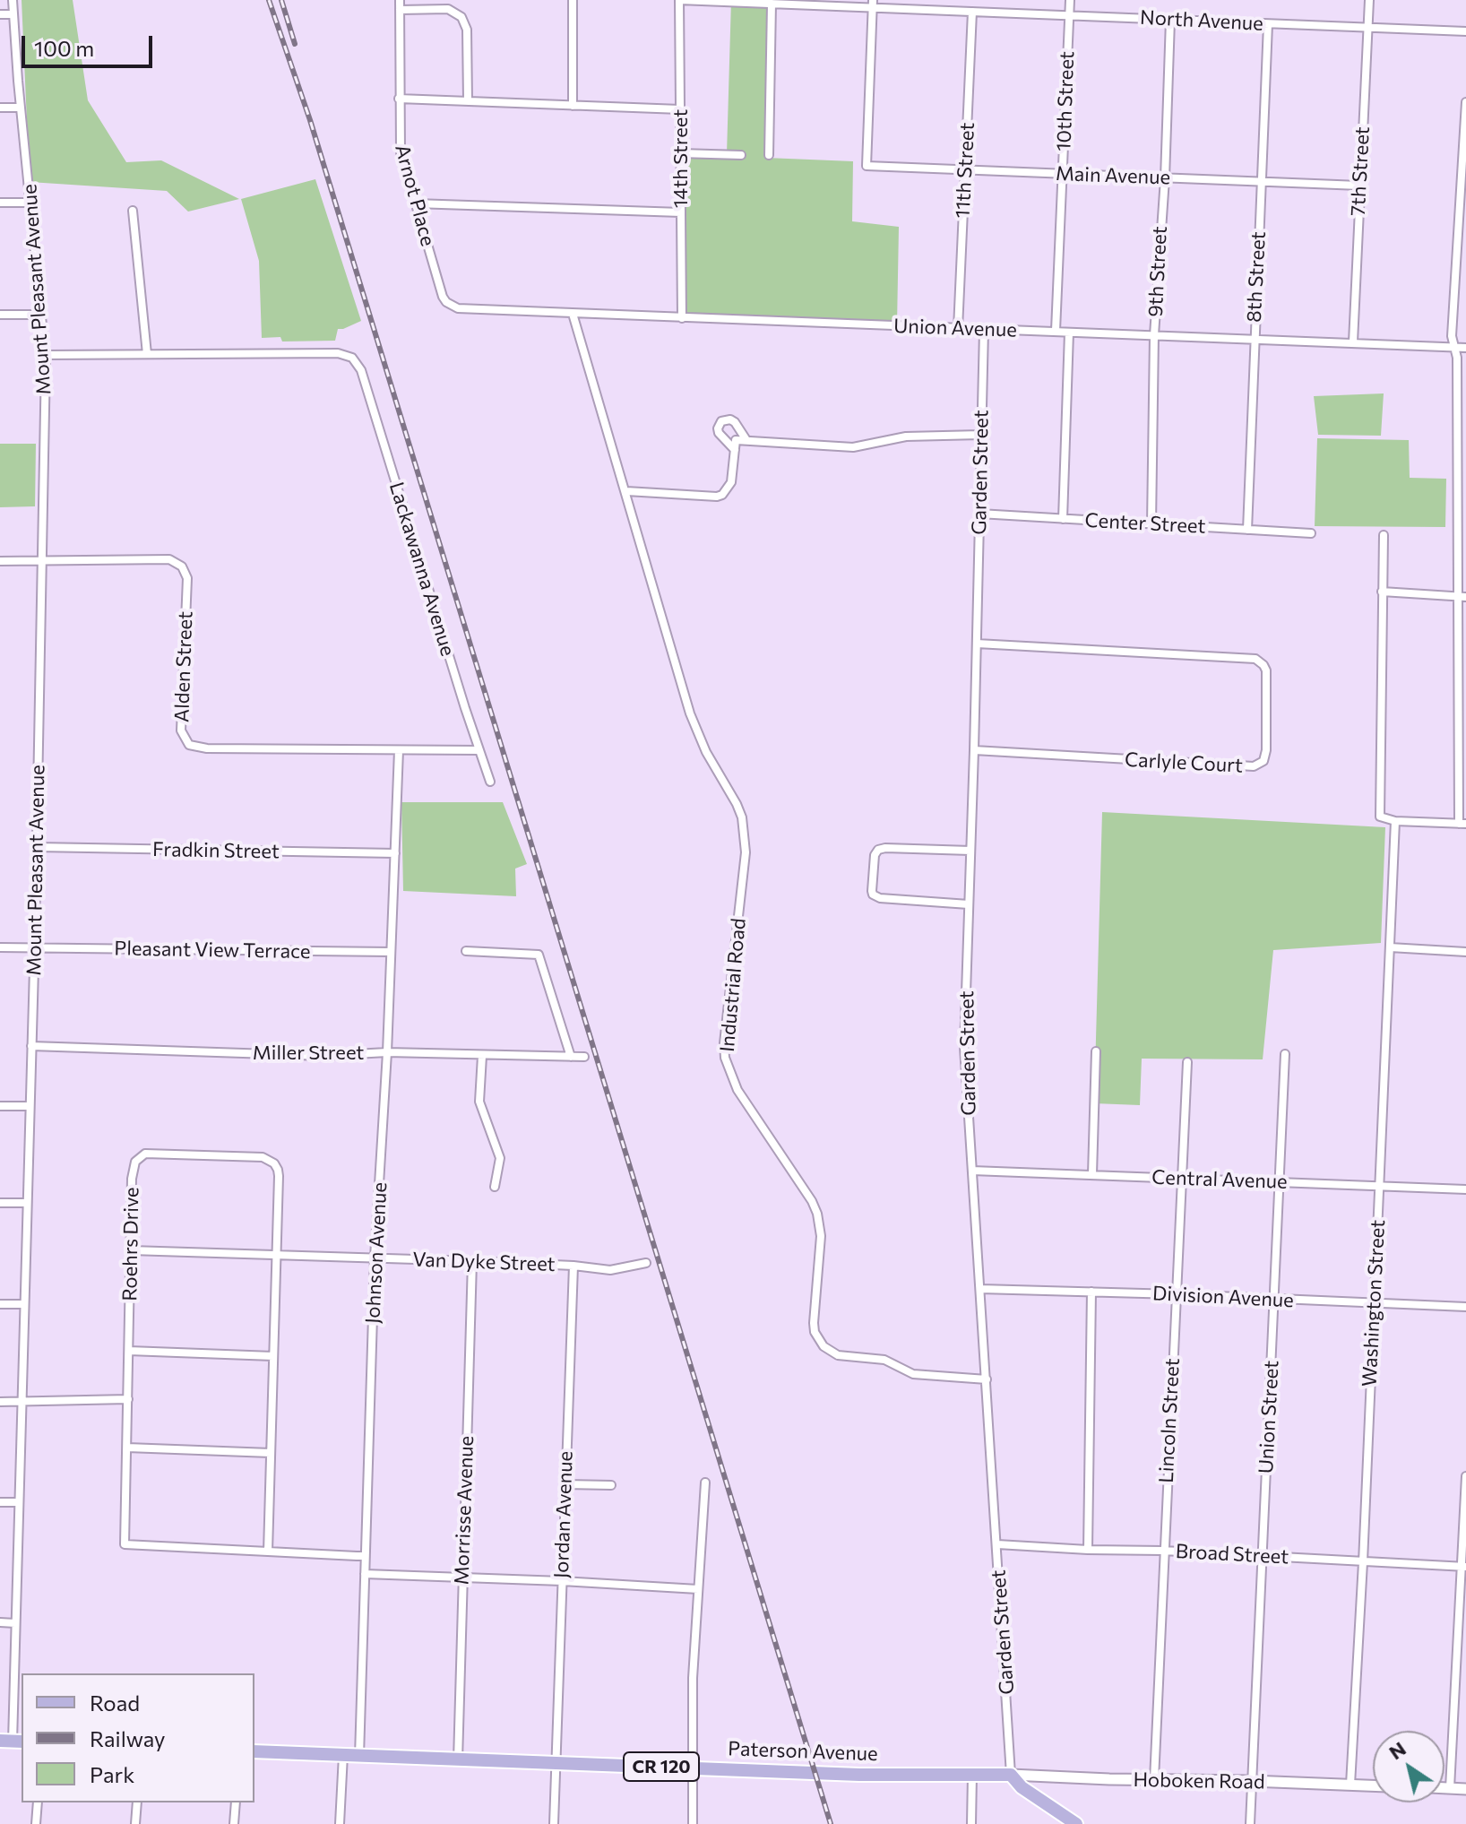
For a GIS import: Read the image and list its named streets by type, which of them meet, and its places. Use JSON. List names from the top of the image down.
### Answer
{
  "streets": {
    "main road": ["Paterson Avenue", "CR 120"],
    "street": [
      "North Avenue",
      "10th Street",
      "14th Street",
      "11th Street",
      "7th Street",
      "Main Avenue",
      "Arnot Place",
      "9th Street",
      "8th Street",
      "Mount Pleasant Avenue",
      "Union Avenue",
      "Garden Street",
      "Center Street",
      "Lackawanna Avenue",
      "Alden Street",
      "Carlyle Court",
      "Fradkin Street",
      "Pleasant View Terrace",
      "Industrial Road",
      "Miller Street",
      "Central Avenue",
      "Roehrs Drive",
      "Johnson Avenue",
      "Van Dyke Street",
      "Division Avenue",
      "Washington Street",
      "Union Street",
      "Lincoln Street",
      "Morrisse Avenue",
      "Jordan Avenue",
      "Broad Street",
      "Hoboken Road"
    ]
  },
  "crossings": [
    ["North Avenue", "10th Street"],
    ["North Avenue", "14th Street"],
    ["North Avenue", "11th Street"],
    ["North Avenue", "7th Street"],
    ["North Avenue", "Main Avenue"],
    ["North Avenue", "9th Street"],
    ["North Avenue", "8th Street"],
    ["10th Street", "Main Avenue"],
    ["10th Street", "Union Avenue"],
    ["14th Street", "Union Avenue"],
    ["11th Street", "Main Avenue"],
    ["11th Street", "Union Avenue"],
    ["7th Street", "Main Avenue"],
    ["7th Street", "Union Avenue"],
    ["Main Avenue", "9th Street"],
    ["Main Avenue", "8th Street"],
    ["Arnot Place", "Union Avenue"],
    ["9th Street", "Union Avenue"],
    ["9th Street", "Center Street"],
    ["8th Street", "Union Avenue"],
    ["8th Street", "Center Street"],
    ["Mount Pleasant Avenue", "Alden Street"],
    ["Mount Pleasant Avenue", "Fradkin Street"],
    ["Mount Pleasant Avenue", "Pleasant View Terrace"],
    ["Mount Pleasant Avenue", "Miller Street"],
    ["Union Avenue", "Garden Street"],
    ["Union Avenue", "Industrial Road"],
    ["Garden Street", "Center Street"],
    ["Garden Street", "Carlyle Court"],
    ["Garden Street", "Industrial Road"],
    ["Garden Street", "Central Avenue"],
    ["Garden Street", "Division Avenue"],
    ["Garden Street", "Broad Street"],
    ["Garden Street", "Paterson Avenue"],
    ["Garden Street", "Hoboken Road"],
    ["Lackawanna Avenue", "Alden Street"],
    ["Alden Street", "Johnson Avenue"],
    ["Fradkin Street", "Johnson Avenue"],
    ["Pleasant View Terrace", "Johnson Avenue"],
    ["Miller Street", "Johnson Avenue"],
    ["Central Avenue", "Washington Street"],
    ["Central Avenue", "Union Street"],
    ["Central Avenue", "Lincoln Street"],
    ["Roehrs Drive", "Johnson Avenue"],
    ["Roehrs Drive", "Van Dyke Street"],
    ["Johnson Avenue", "Van Dyke Street"],
    ["Johnson Avenue", "Paterson Avenue"],
    ["Van Dyke Street", "Morrisse Avenue"],
    ["Van Dyke Street", "Jordan Avenue"],
    ["Division Avenue", "Washington Street"],
    ["Division Avenue", "Union Street"],
    ["Division Avenue", "Lincoln Street"],
    ["Washington Street", "Broad Street"],
    ["Washington Street", "Hoboken Road"],
    ["Union Street", "Broad Street"],
    ["Union Street", "Hoboken Road"],
    ["Lincoln Street", "Broad Street"],
    ["Lincoln Street", "Hoboken Road"],
    ["Morrisse Avenue", "Paterson Avenue"],
    ["Jordan Avenue", "Paterson Avenue"],
    ["Paterson Avenue", "Hoboken Road"]
  ],
  "legend": ["Road", "Railway", "Park"],
  "scale_bar": "100 m",
  "north": "top left"
}
